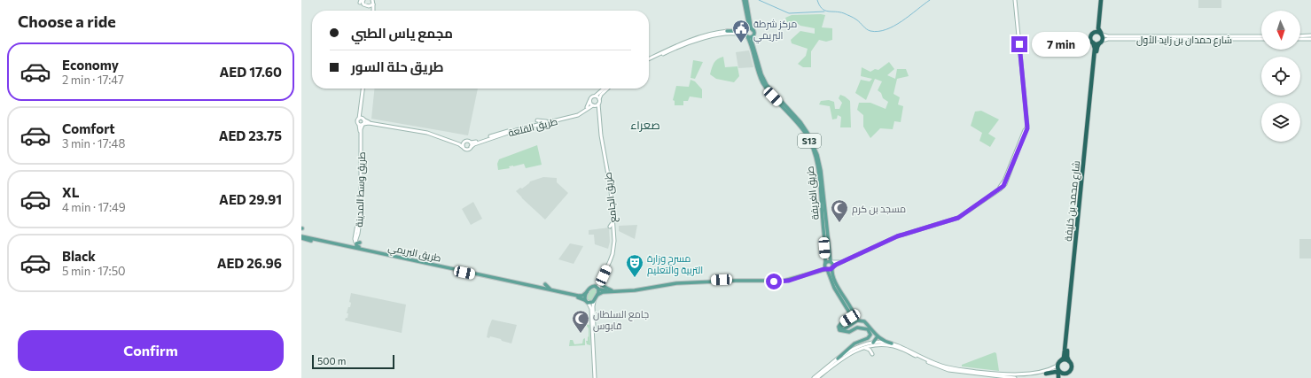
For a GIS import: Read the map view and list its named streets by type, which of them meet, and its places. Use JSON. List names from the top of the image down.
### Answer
{
  "streets": {
    "highway": ["شارع محمد بن خليفة"],
    "main road": [
      "شارع حمدان بن زايد الأول",
      "طريق القلعة",
      "S13",
      "طريق وسط المدينة",
      "طريق الغريفة",
      "طريق الجامع",
      "طريق البريمي"
    ]
  },
  "crossings": [
    ["شارع حمدان بن زايد الأول", "شارع محمد بن خليفة"],
    ["طريق القلعة", "طريق الجامع"],
    ["S13", "طريق الغريفة"],
    ["طريق الجامع", "طريق البريمي"]
  ],
  "districts": ["صعراء"],
  "places": {
    "public building": ["مركز شرطة البريمي"],
    "mosque": ["مسجد بن كرم", "جامع السلطان قابوس"],
    "theatre": ["مسرح وزارة التربية والتعليم"]
  },
  "scale_bar": "500 m",
  "north": "bottom",
  "page": {
    "heading": "Choose a ride",
    "banner": ["مجمع ياس الطبي", "طريق حلة السور"],
    "bubble": "7 min",
    "list": [
      {
        "name": "Economy",
        "note": "2 min · 17:47",
        "value": "AED 17.60"
      },
      {
        "name": "Comfort",
        "note": "3 min · 17:48",
        "value": "AED 23.75"
      },
      {
        "name": "XL",
        "note": "4 min · 17:49",
        "value": "AED 29.91"
      },
      {
        "name": "Black",
        "note": "5 min · 17:50",
        "value": "AED 26.96"
      }
    ],
    "buttons": "Confirm",
    "scale": "500 m"
  }
}
